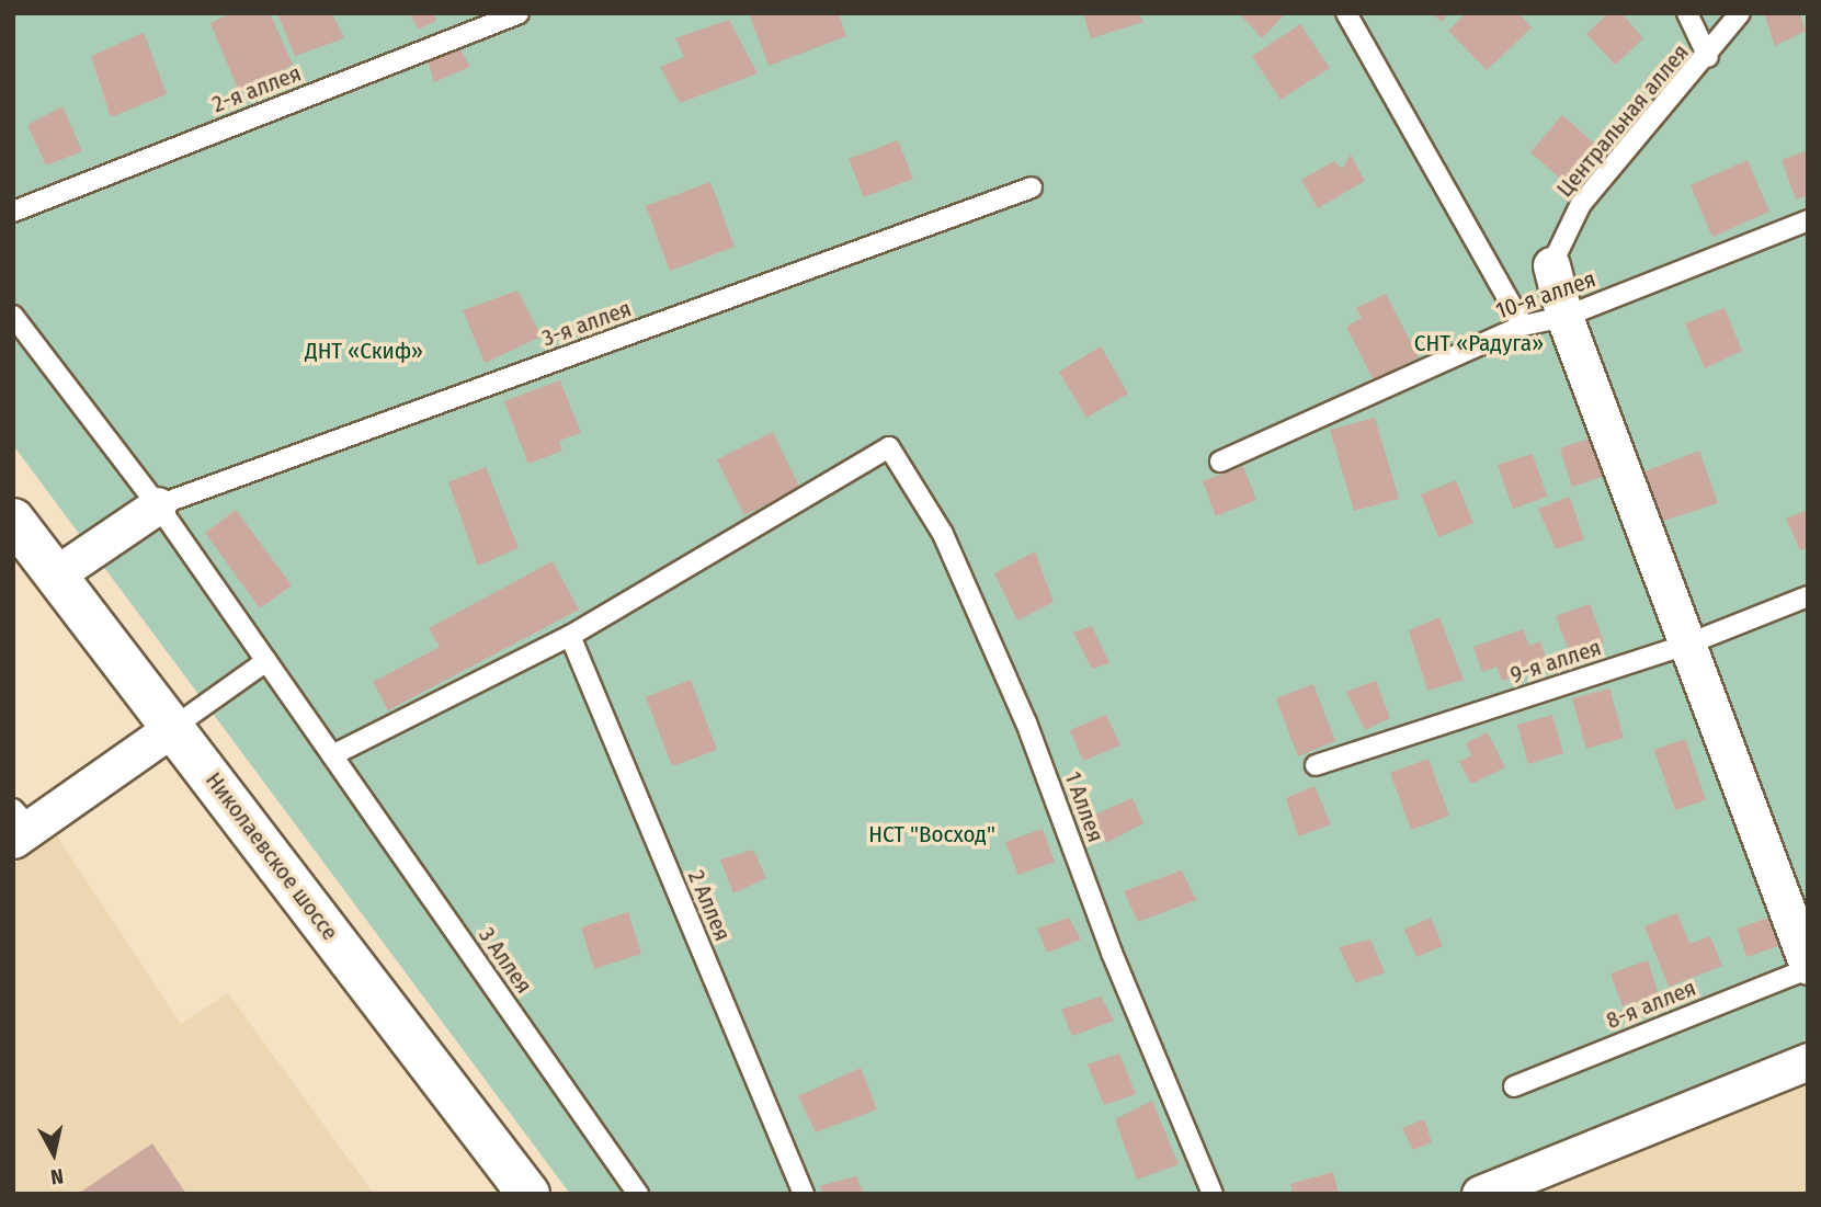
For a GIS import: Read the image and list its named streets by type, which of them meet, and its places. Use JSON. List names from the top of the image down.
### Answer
{
  "streets": {
    "main road": ["Николаевское шоссе"],
    "lane": [
      "2-я аллея",
      "Центральная аллея",
      "10-я аллея",
      "3-я аллея",
      "9-я аллея",
      "1 Аллея",
      "2 Аллея",
      "3 Аллея",
      "8-я аллея"
    ]
  },
  "crossings": [
    ["3-я аллея", "3 Аллея"],
    ["1 Аллея", "2 Аллея"]
  ],
  "parks": ["СНТ «Радуга»", "ДНТ «Скиф»", "НСТ \"Восход\""],
  "north": "bottom"
}
